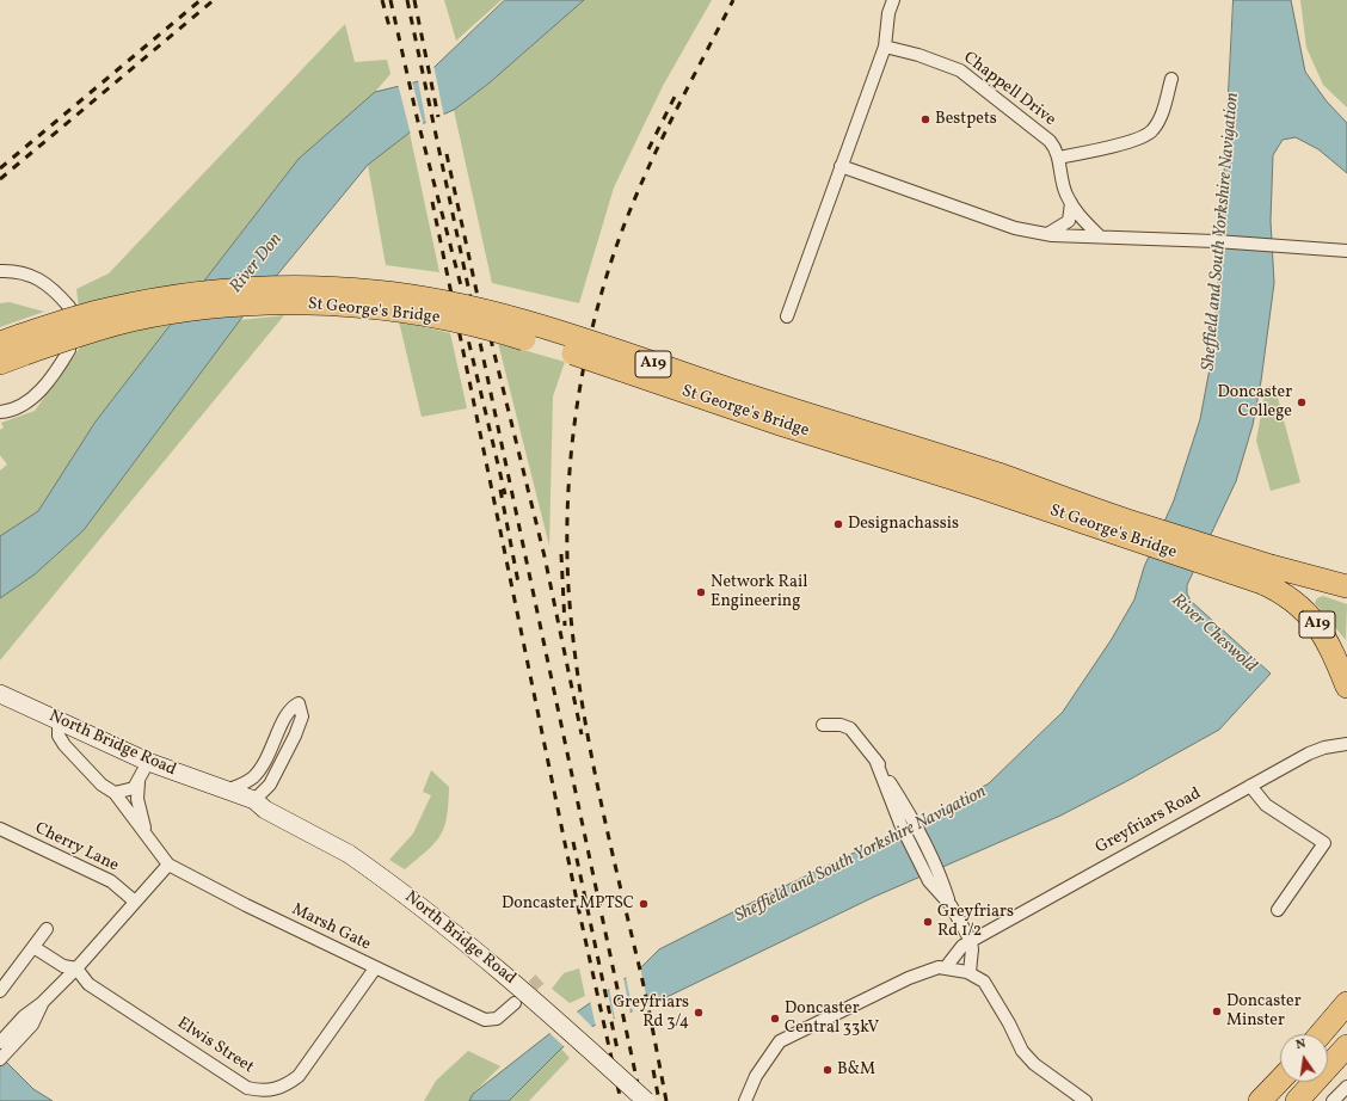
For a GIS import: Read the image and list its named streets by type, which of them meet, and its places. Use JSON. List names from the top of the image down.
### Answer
{
  "streets": {
    "highway": ["St George's Bridge", "A19"],
    "street": [
      "Chappell Drive",
      "North Bridge Road",
      "Greyfriars Road",
      "Cherry Lane",
      "Marsh Gate",
      "Elwis Street"
    ]
  },
  "crossings": [
    ["North Bridge Road", "Marsh Gate"],
    ["Marsh Gate", "Elwis Street"]
  ],
  "water": ["Sheffield and South Yorkshire Navigation", "River Don", "River Cheswold"],
  "places": [
    "Bestpets",
    "Doncaster College",
    "Designachassis",
    "Network Rail Engineering",
    "Doncaster MPTSC",
    "Greyfriars Rd 1/2",
    "Doncaster Minster",
    "Greyfriars Rd 3/4",
    "Doncaster Central 33kV",
    "B&M"
  ],
  "north": "top"
}
